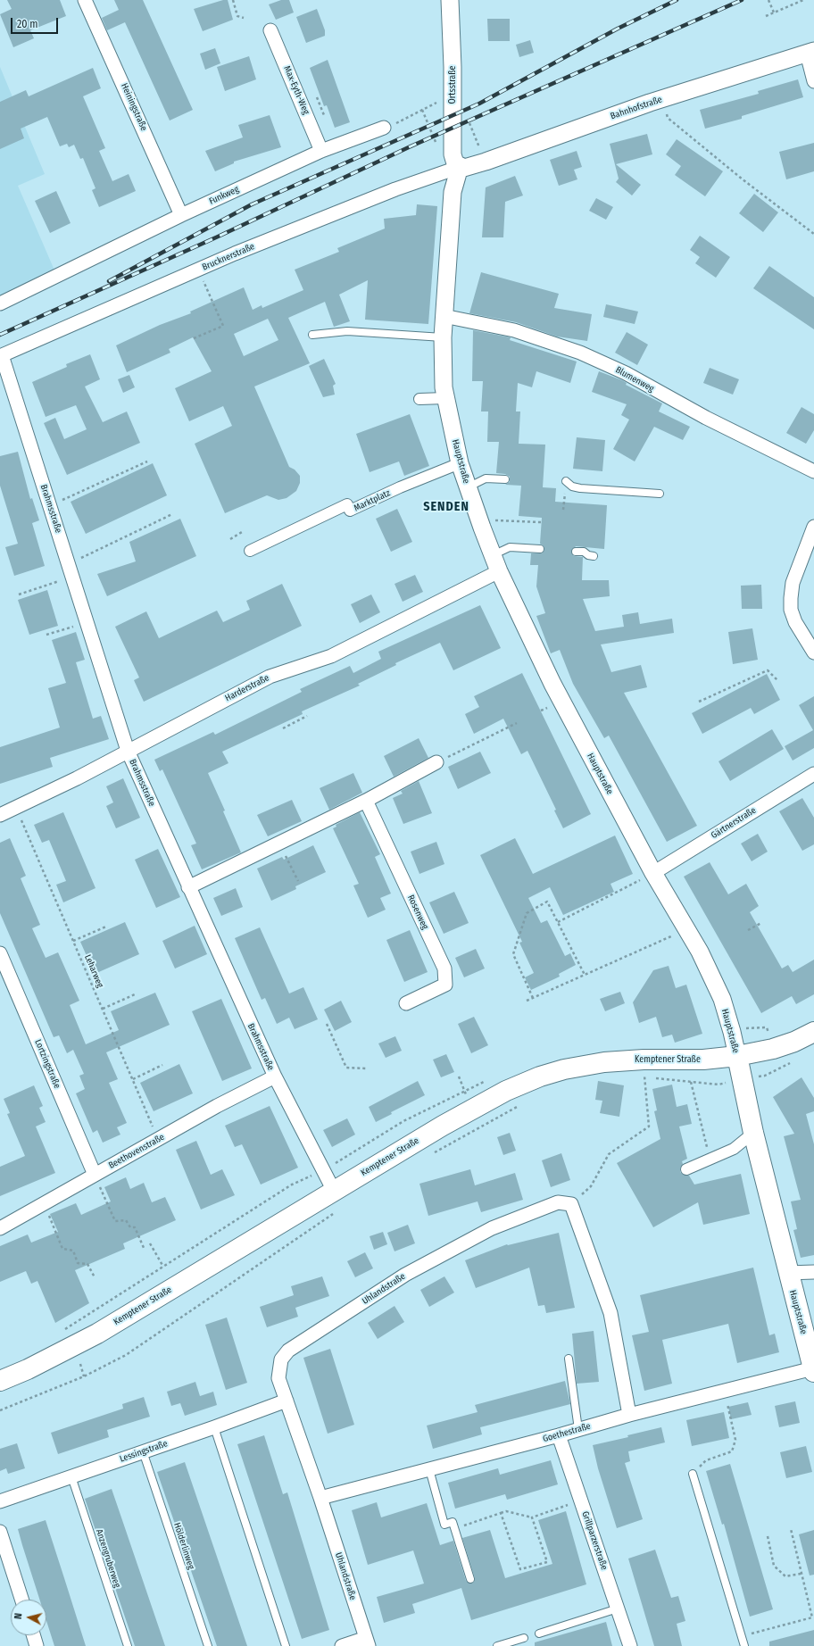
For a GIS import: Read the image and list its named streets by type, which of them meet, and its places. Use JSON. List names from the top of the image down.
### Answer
{
  "streets": {
    "main road": ["Hauptstraße", "Kemptener Straße"],
    "street": [
      "Ortsstraße",
      "Max-Eyth-Weg",
      "Heiningstraße",
      "Bahnhofstraße",
      "Funkweg",
      "Brucknerstraße",
      "Blumenweg",
      "Marktplatz",
      "Brahmsstraße",
      "Harderstraße",
      "Gärtnerstraße",
      "Rosenweg",
      "Lortzingstraße",
      "Beethovenstraße",
      "Uhlandstraße",
      "Goethestraße",
      "Lessingstraße",
      "Grillparzerstraße"
    ],
    "lane": ["Hölderlinweg", "Anzengruberweg"],
    "path": ["Leharweg"]
  },
  "crossings": [
    ["Ortsstraße", "Bahnhofstraße"],
    ["Ortsstraße", "Brucknerstraße"],
    ["Ortsstraße", "Hauptstraße"],
    ["Max-Eyth-Weg", "Funkweg"],
    ["Heiningstraße", "Funkweg"],
    ["Bahnhofstraße", "Brucknerstraße"],
    ["Bahnhofstraße", "Hauptstraße"],
    ["Brucknerstraße", "Hauptstraße"],
    ["Brucknerstraße", "Brahmsstraße"],
    ["Blumenweg", "Hauptstraße"],
    ["Hauptstraße", "Marktplatz"],
    ["Hauptstraße", "Harderstraße"],
    ["Hauptstraße", "Gärtnerstraße"],
    ["Hauptstraße", "Kemptener Straße"],
    ["Hauptstraße", "Goethestraße"],
    ["Brahmsstraße", "Harderstraße"],
    ["Brahmsstraße", "Kemptener Straße"],
    ["Brahmsstraße", "Beethovenstraße"],
    ["Harderstraße", "Leharweg"],
    ["Leharweg", "Beethovenstraße"],
    ["Lortzingstraße", "Beethovenstraße"],
    ["Uhlandstraße", "Goethestraße"],
    ["Uhlandstraße", "Lessingstraße"],
    ["Goethestraße", "Grillparzerstraße"],
    ["Lessingstraße", "Hölderlinweg"],
    ["Lessingstraße", "Anzengruberweg"]
  ],
  "districts": ["SENDEN"],
  "scale_bar": "20 m",
  "north": "left"
}
